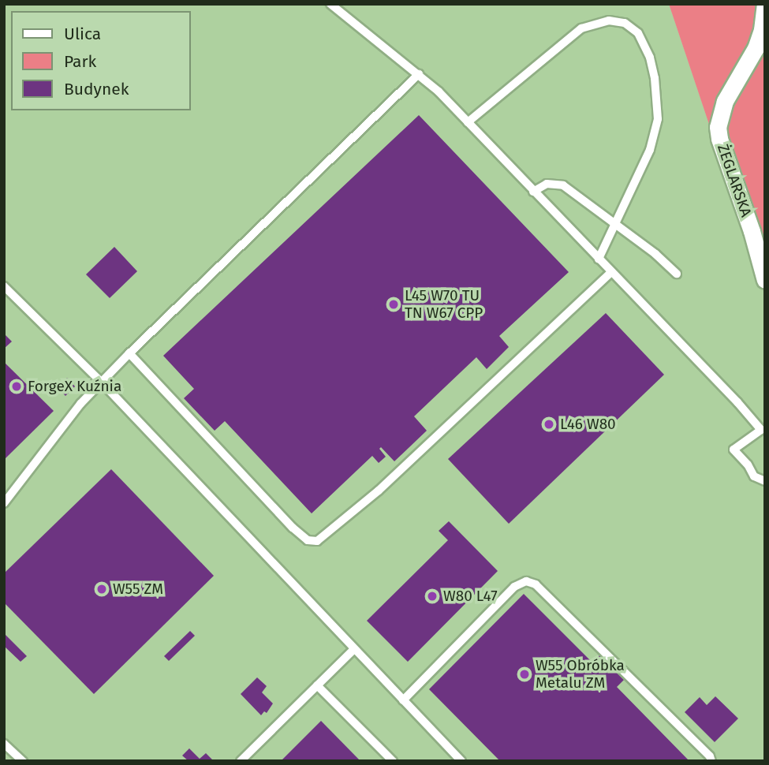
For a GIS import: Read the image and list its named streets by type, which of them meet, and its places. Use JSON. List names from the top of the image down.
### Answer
{
  "streets": {
    "street": ["ŻEGLARSKA"]
  },
  "places": [
    "L45 W70 TU TN W67 CPP",
    "ForgeX Kuźnia",
    "L46 W80",
    "W55 ZM",
    "W80 L47",
    "W55 Obróbka Metalu ZM"
  ],
  "legend": ["Ulica", "Park", "Budynek"]
}
